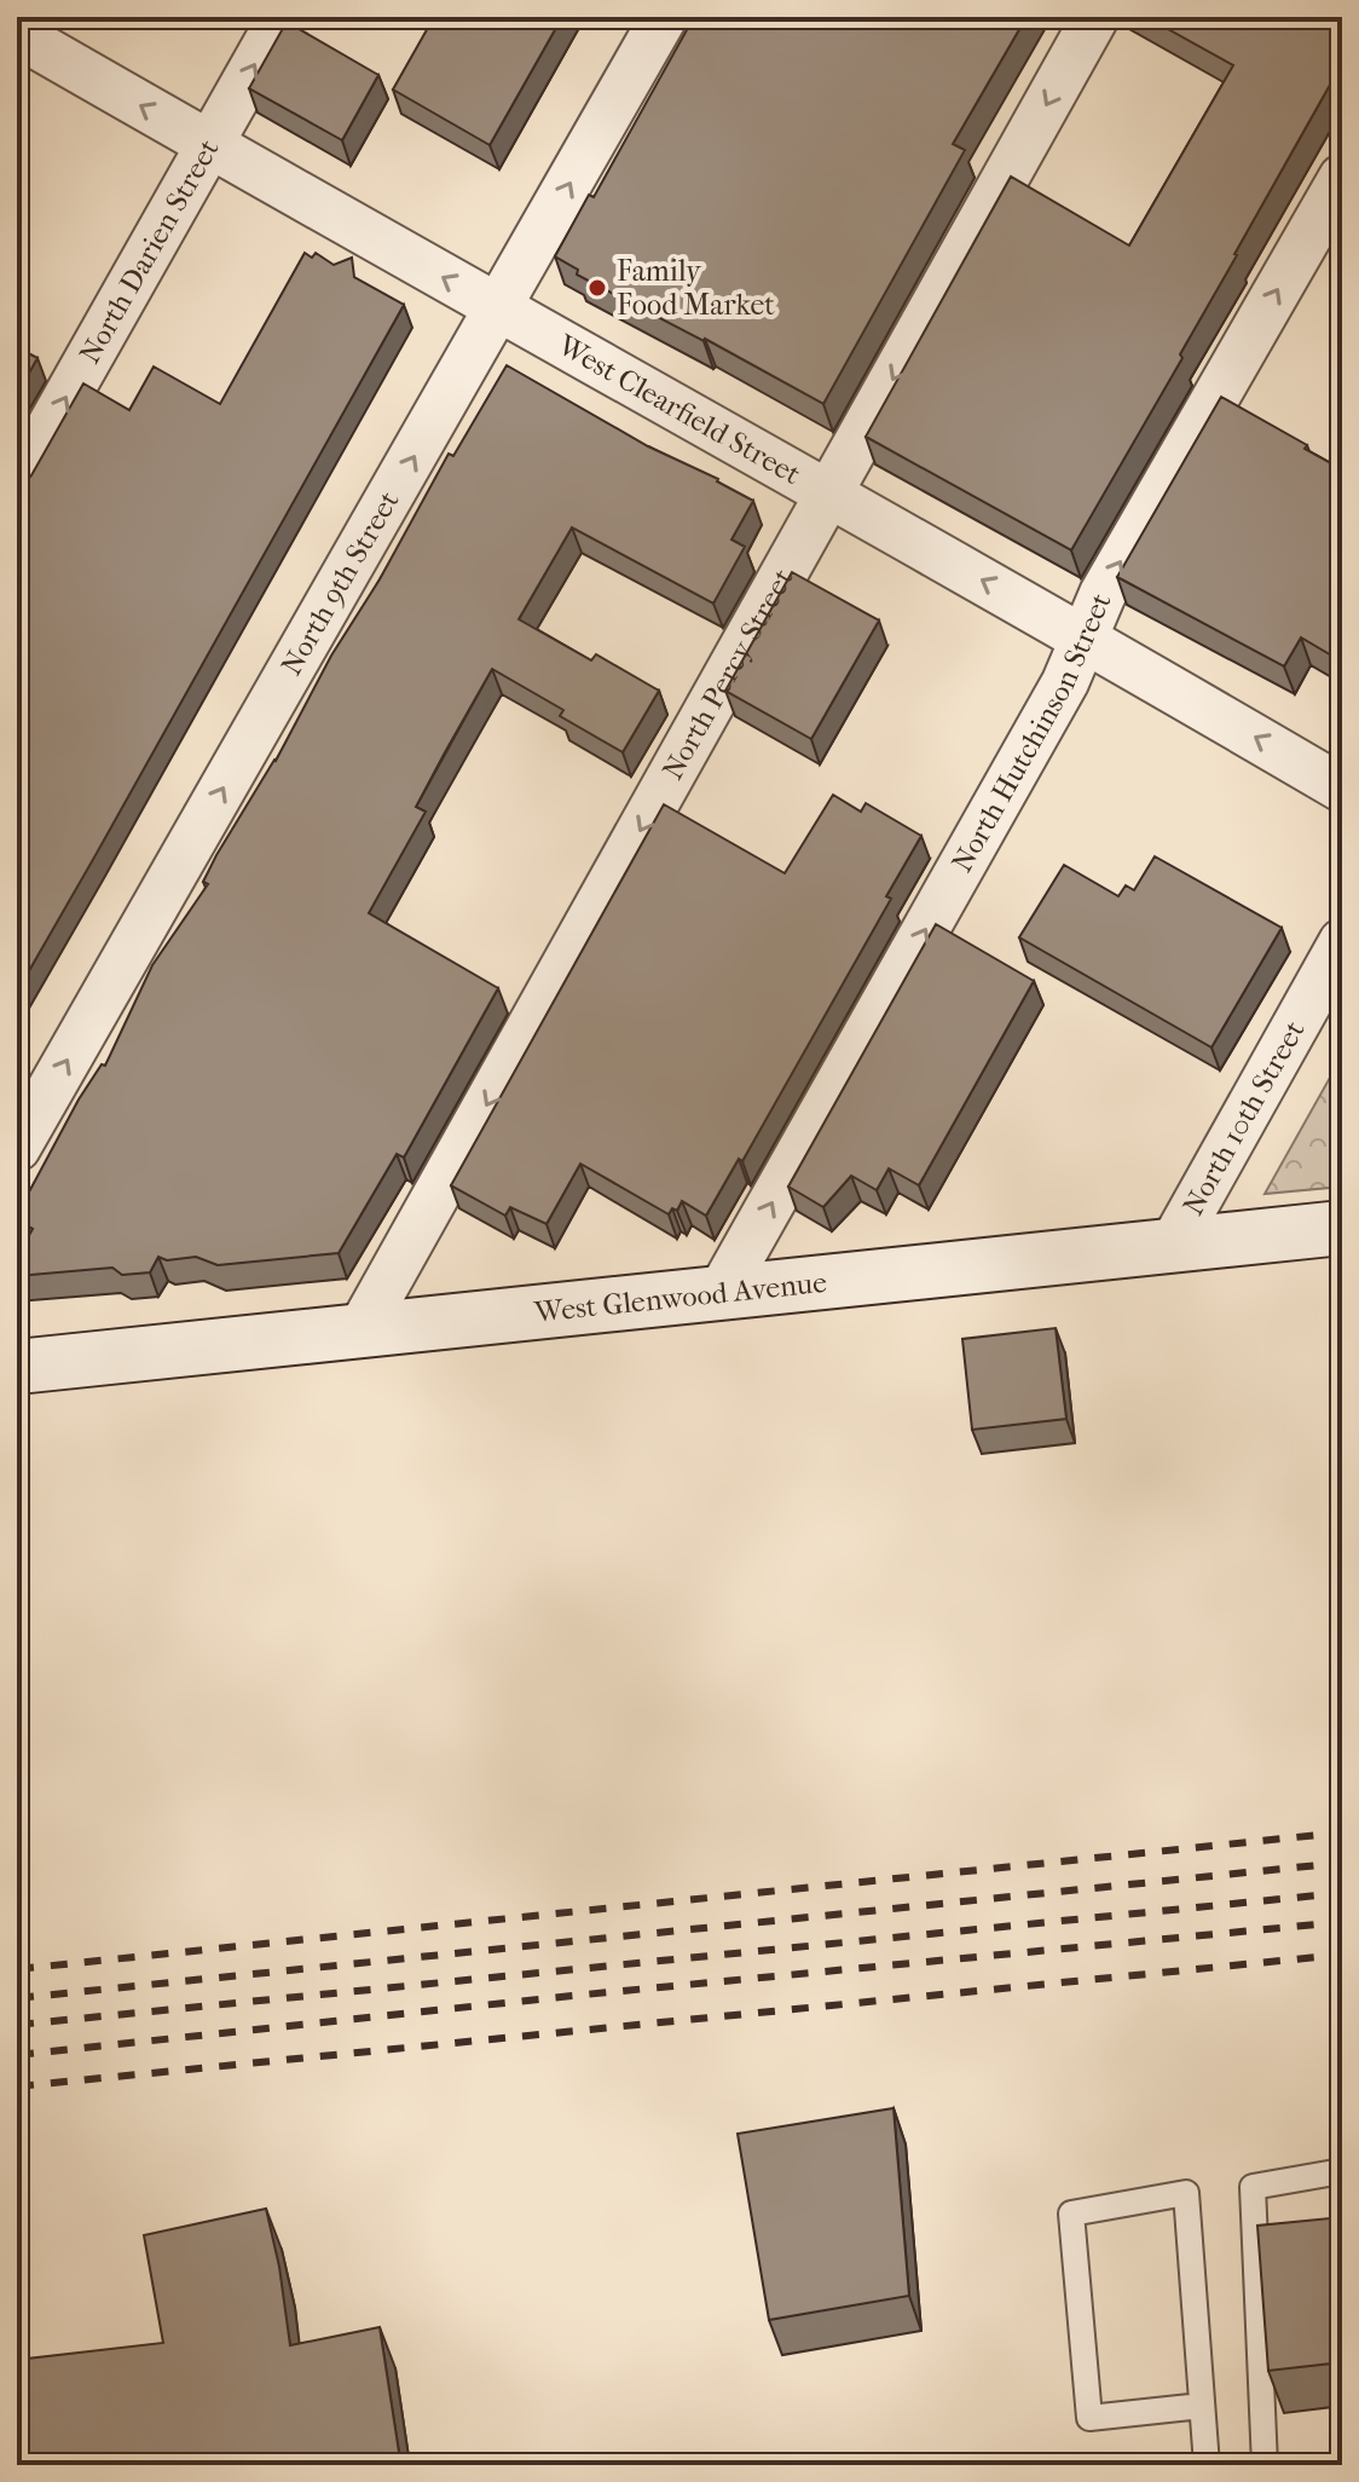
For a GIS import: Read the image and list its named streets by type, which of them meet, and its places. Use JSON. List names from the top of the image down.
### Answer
{
  "streets": {
    "main road": ["West Glenwood Avenue"],
    "street": [
      "North Darien Street",
      "West Clearfield Street",
      "North 9th Street",
      "North Percy Street",
      "North Hutchinson Street",
      "North 10th Street"
    ]
  },
  "crossings": [
    ["North Darien Street", "West Clearfield Street"],
    ["West Clearfield Street", "North 9th Street"],
    ["West Clearfield Street", "North Percy Street"],
    ["West Clearfield Street", "North Hutchinson Street"],
    ["North Percy Street", "West Glenwood Avenue"],
    ["North Hutchinson Street", "West Glenwood Avenue"],
    ["North 10th Street", "West Glenwood Avenue"]
  ],
  "one_way": [
    "North Darien Street",
    "West Clearfield Street",
    "North 9th Street",
    "North Percy Street",
    "North Hutchinson Street"
  ],
  "places": ["Family Food Market"]
}
